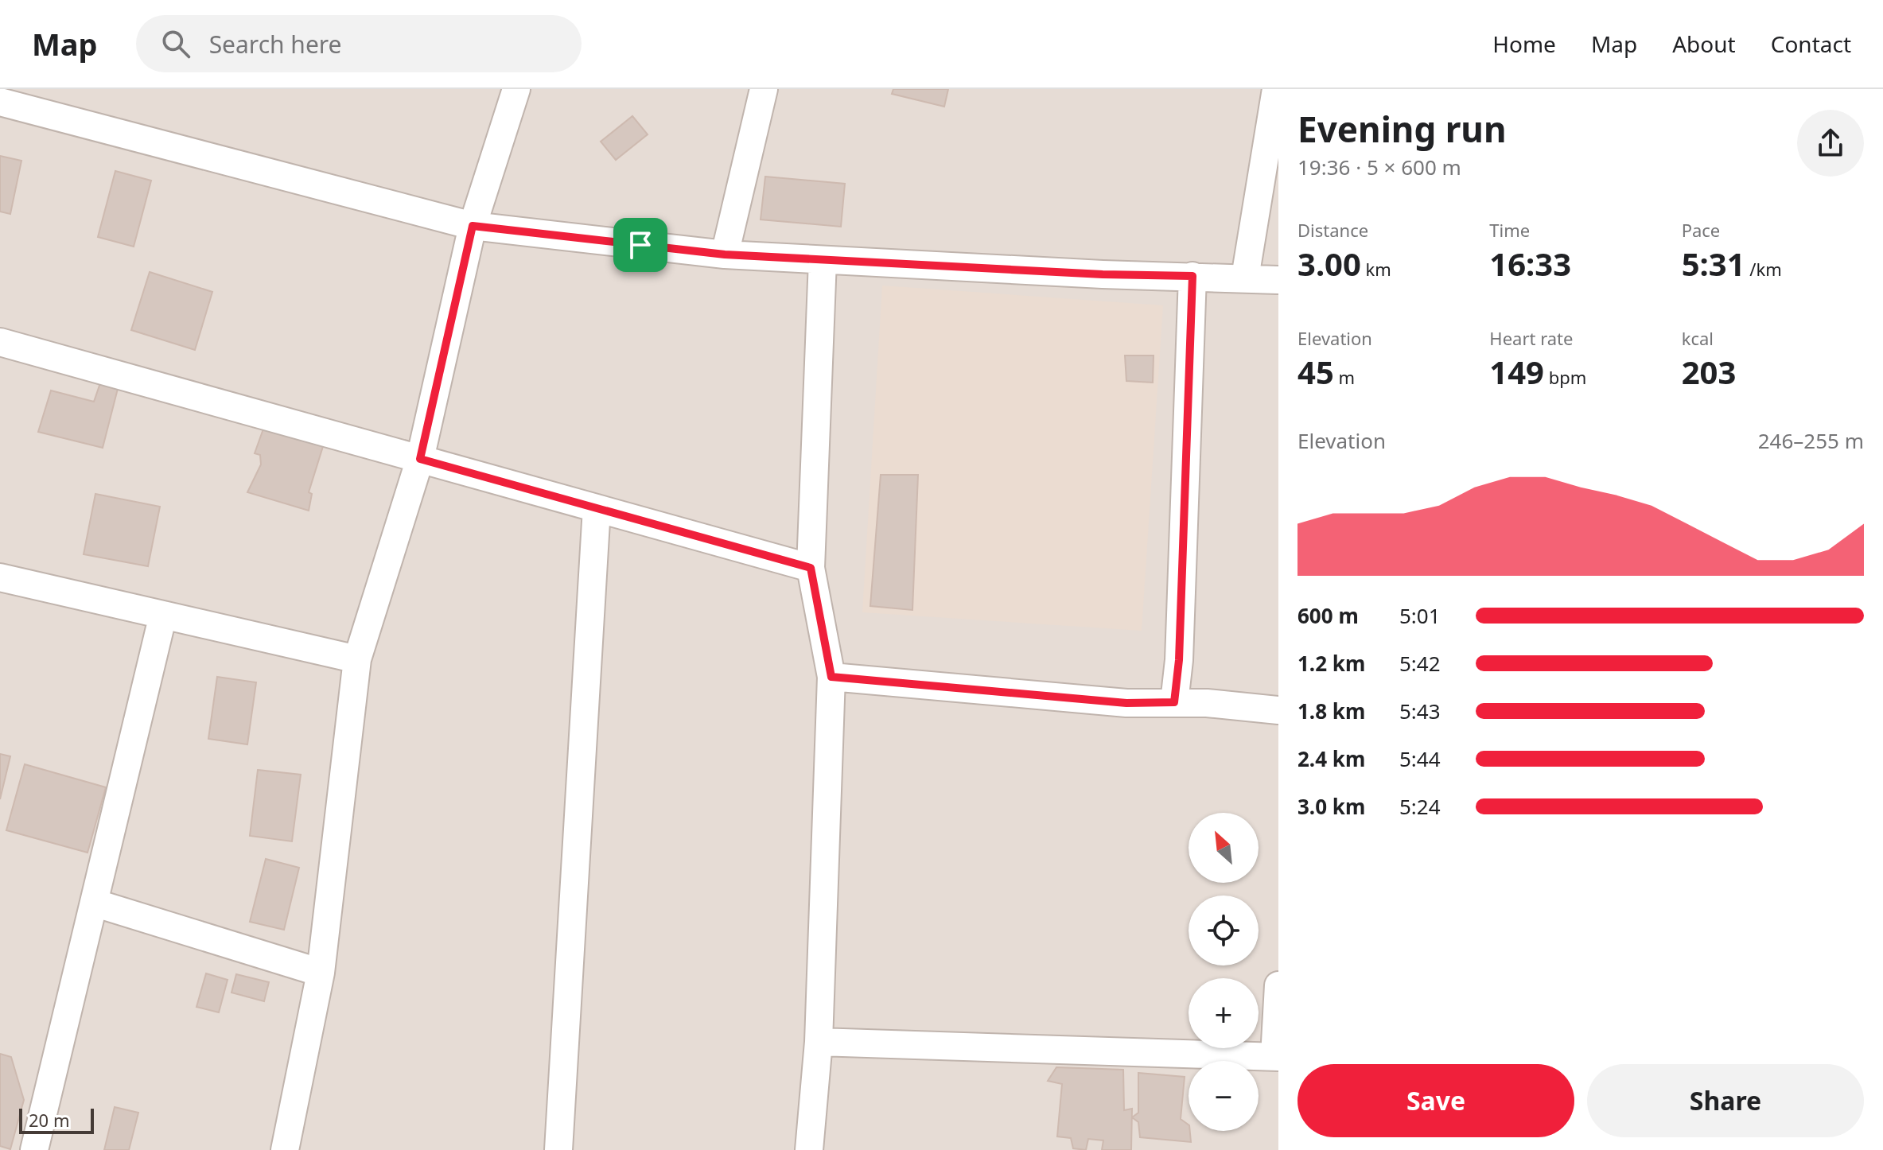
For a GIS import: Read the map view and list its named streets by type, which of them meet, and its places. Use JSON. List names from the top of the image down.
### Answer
{
  "scale_bar": "20 m",
  "north": "top left",
  "page": {
    "header": "Map",
    "search": "Search here",
    "nav": [
      "Home",
      "Map",
      "About",
      "Contact"
    ],
    "heading": ["Evening run", "19:36 · 5 × 600 m"],
    "stats": [
      ["Distance", "3.00 km"],
      ["Time", "16:33"],
      ["Pace", "5:31 /km"],
      ["Elevation", "45 m"],
      ["Heart rate", "149 bpm"],
      ["kcal", "203"]
    ],
    "chart": ["Elevation", "246–255 m"],
    "list": [
      {
        "name": "600 m",
        "note": "5:01"
      },
      {
        "name": "1.2 km",
        "note": "5:42"
      },
      {
        "name": "1.8 km",
        "note": "5:43"
      },
      {
        "name": "2.4 km",
        "note": "5:44"
      },
      {
        "name": "3.0 km",
        "note": "5:24"
      }
    ],
    "map_buttons": ["+", "−"],
    "buttons": ["Save", "Share"],
    "scale": "20 m"
  }
}
